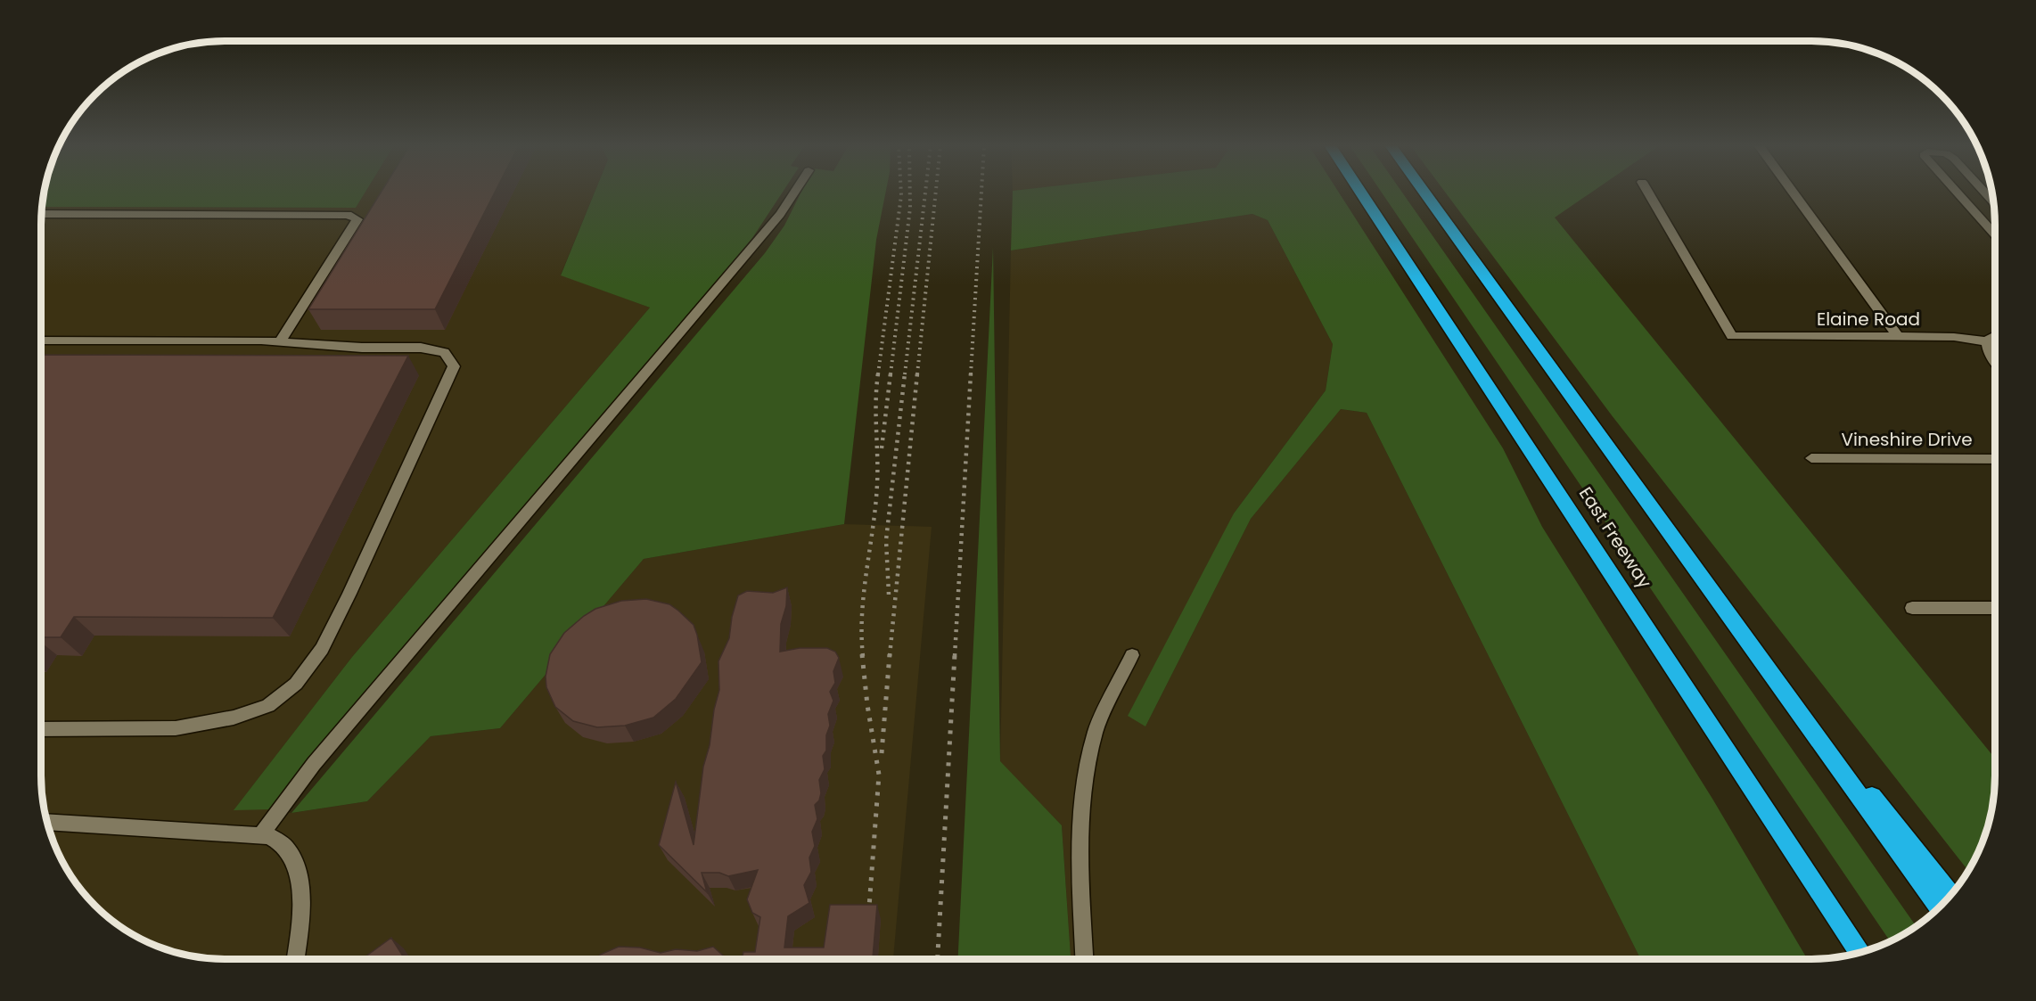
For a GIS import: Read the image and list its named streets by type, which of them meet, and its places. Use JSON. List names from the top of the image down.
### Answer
{
  "streets": {
    "highway": ["East Freeway"],
    "street": ["Elaine Road", "Vineshire Drive"]
  }
}
